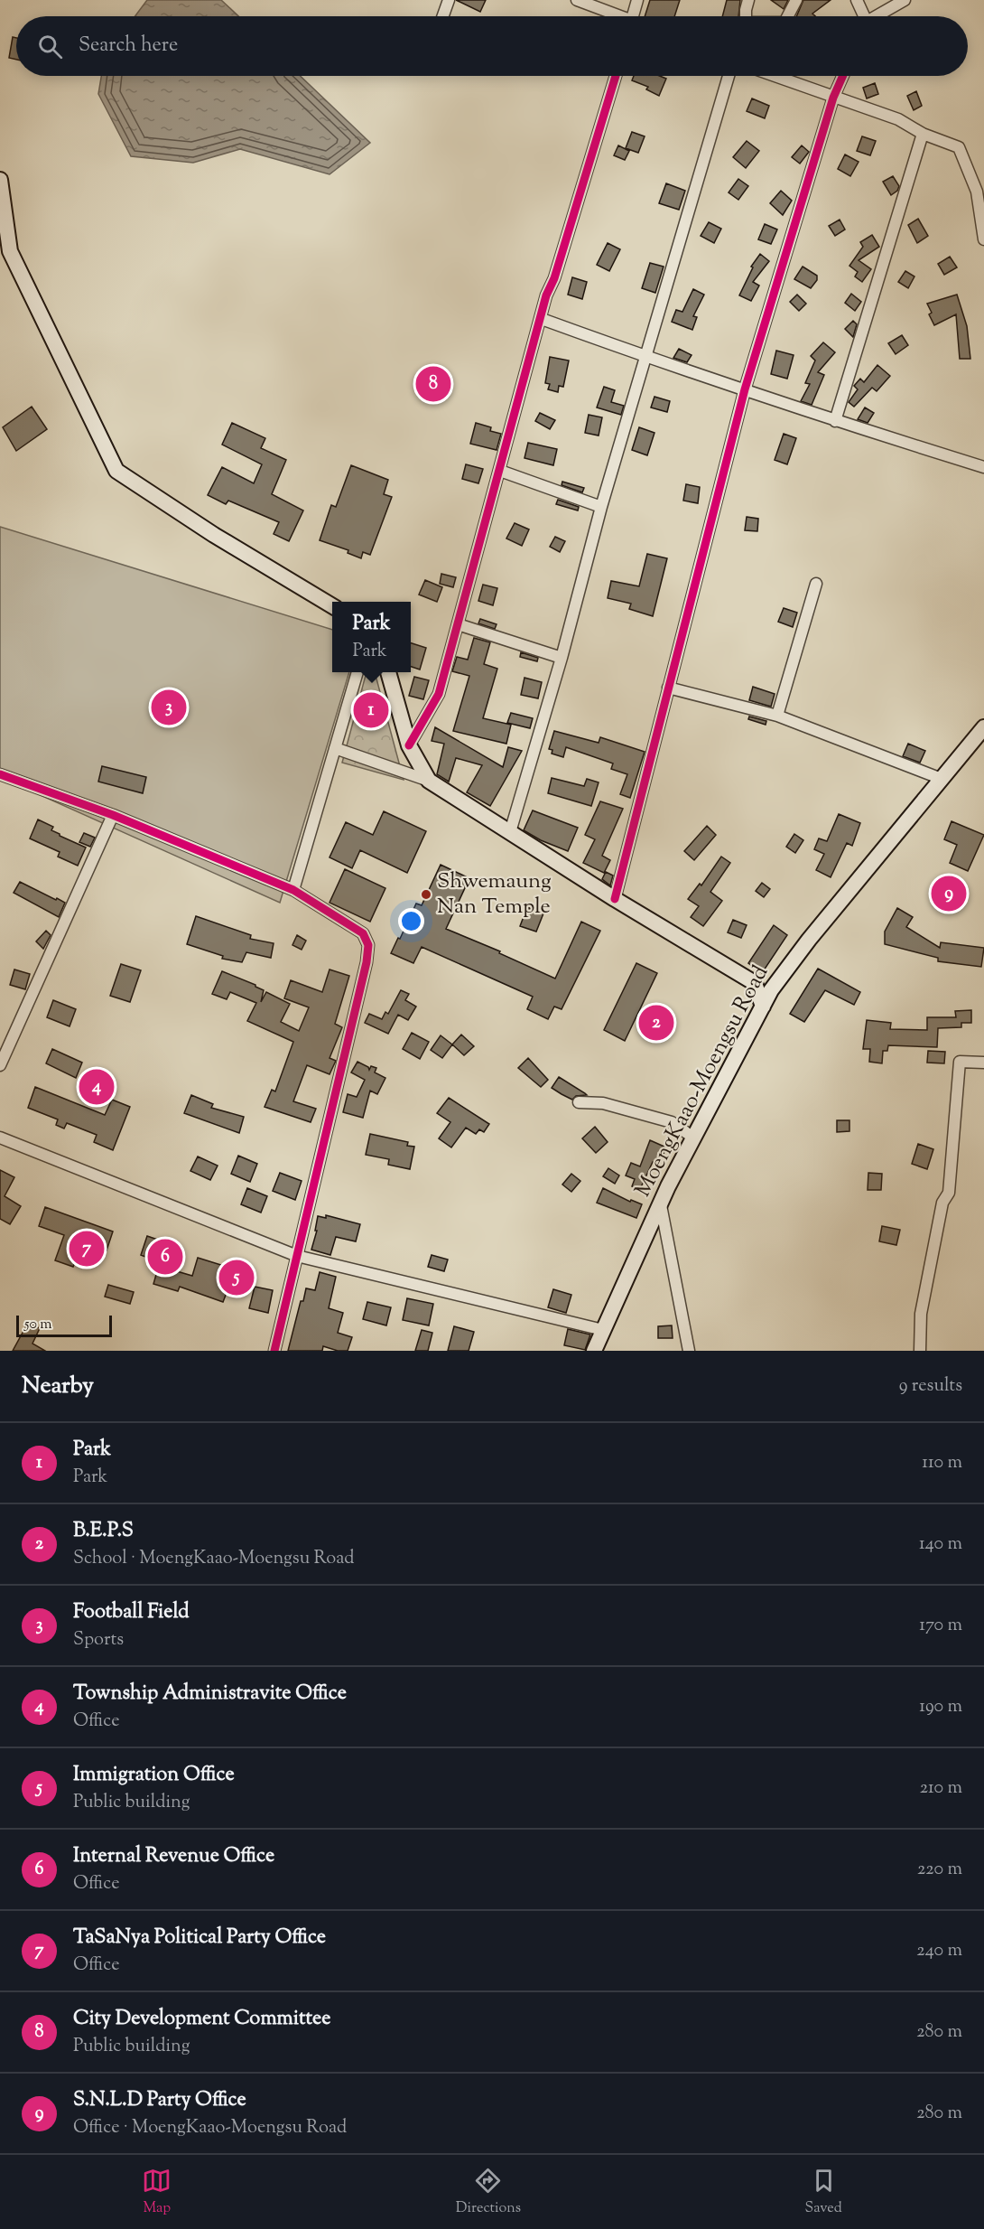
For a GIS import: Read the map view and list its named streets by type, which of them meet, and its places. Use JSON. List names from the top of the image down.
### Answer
{
  "streets": {
    "main road": ["MoengKaao-Moengsu Road"]
  },
  "places": ["Shwemaung Nan Temple"],
  "scale_bar": "50 m",
  "page": {
    "search": "Search here",
    "pins": [
      "8",
      "3",
      "1",
      "9",
      "2",
      "4",
      "7",
      "6",
      "5"
    ],
    "popup": ["Park", "Park"],
    "scale": "50 m",
    "heading": ["Nearby", "9 results"],
    "list": [
      {
        "mark": "1",
        "name": "Park",
        "note": "Park",
        "value": "110 m"
      },
      {
        "mark": "2",
        "name": "B.E.P.S",
        "note": "School · MoengKaao-Moengsu Road",
        "value": "140 m"
      },
      {
        "mark": "3",
        "name": "Football Field",
        "note": "Sports",
        "value": "170 m"
      },
      {
        "mark": "4",
        "name": "Township Administravite Office",
        "note": "Office",
        "value": "190 m"
      },
      {
        "mark": "5",
        "name": "Immigration Office",
        "note": "Public building",
        "value": "210 m"
      },
      {
        "mark": "6",
        "name": "Internal Revenue Office",
        "note": "Office",
        "value": "220 m"
      },
      {
        "mark": "7",
        "name": "TaSaNya Political Party Office",
        "note": "Office",
        "value": "240 m"
      },
      {
        "mark": "8",
        "name": "City Development Committee",
        "note": "Public building",
        "value": "280 m"
      },
      {
        "mark": "9",
        "name": "S.N.L.D Party Office",
        "note": "Office · MoengKaao-Moengsu Road",
        "value": "280 m"
      }
    ],
    "nav": ["Map", "Directions", "Saved"]
  }
}
